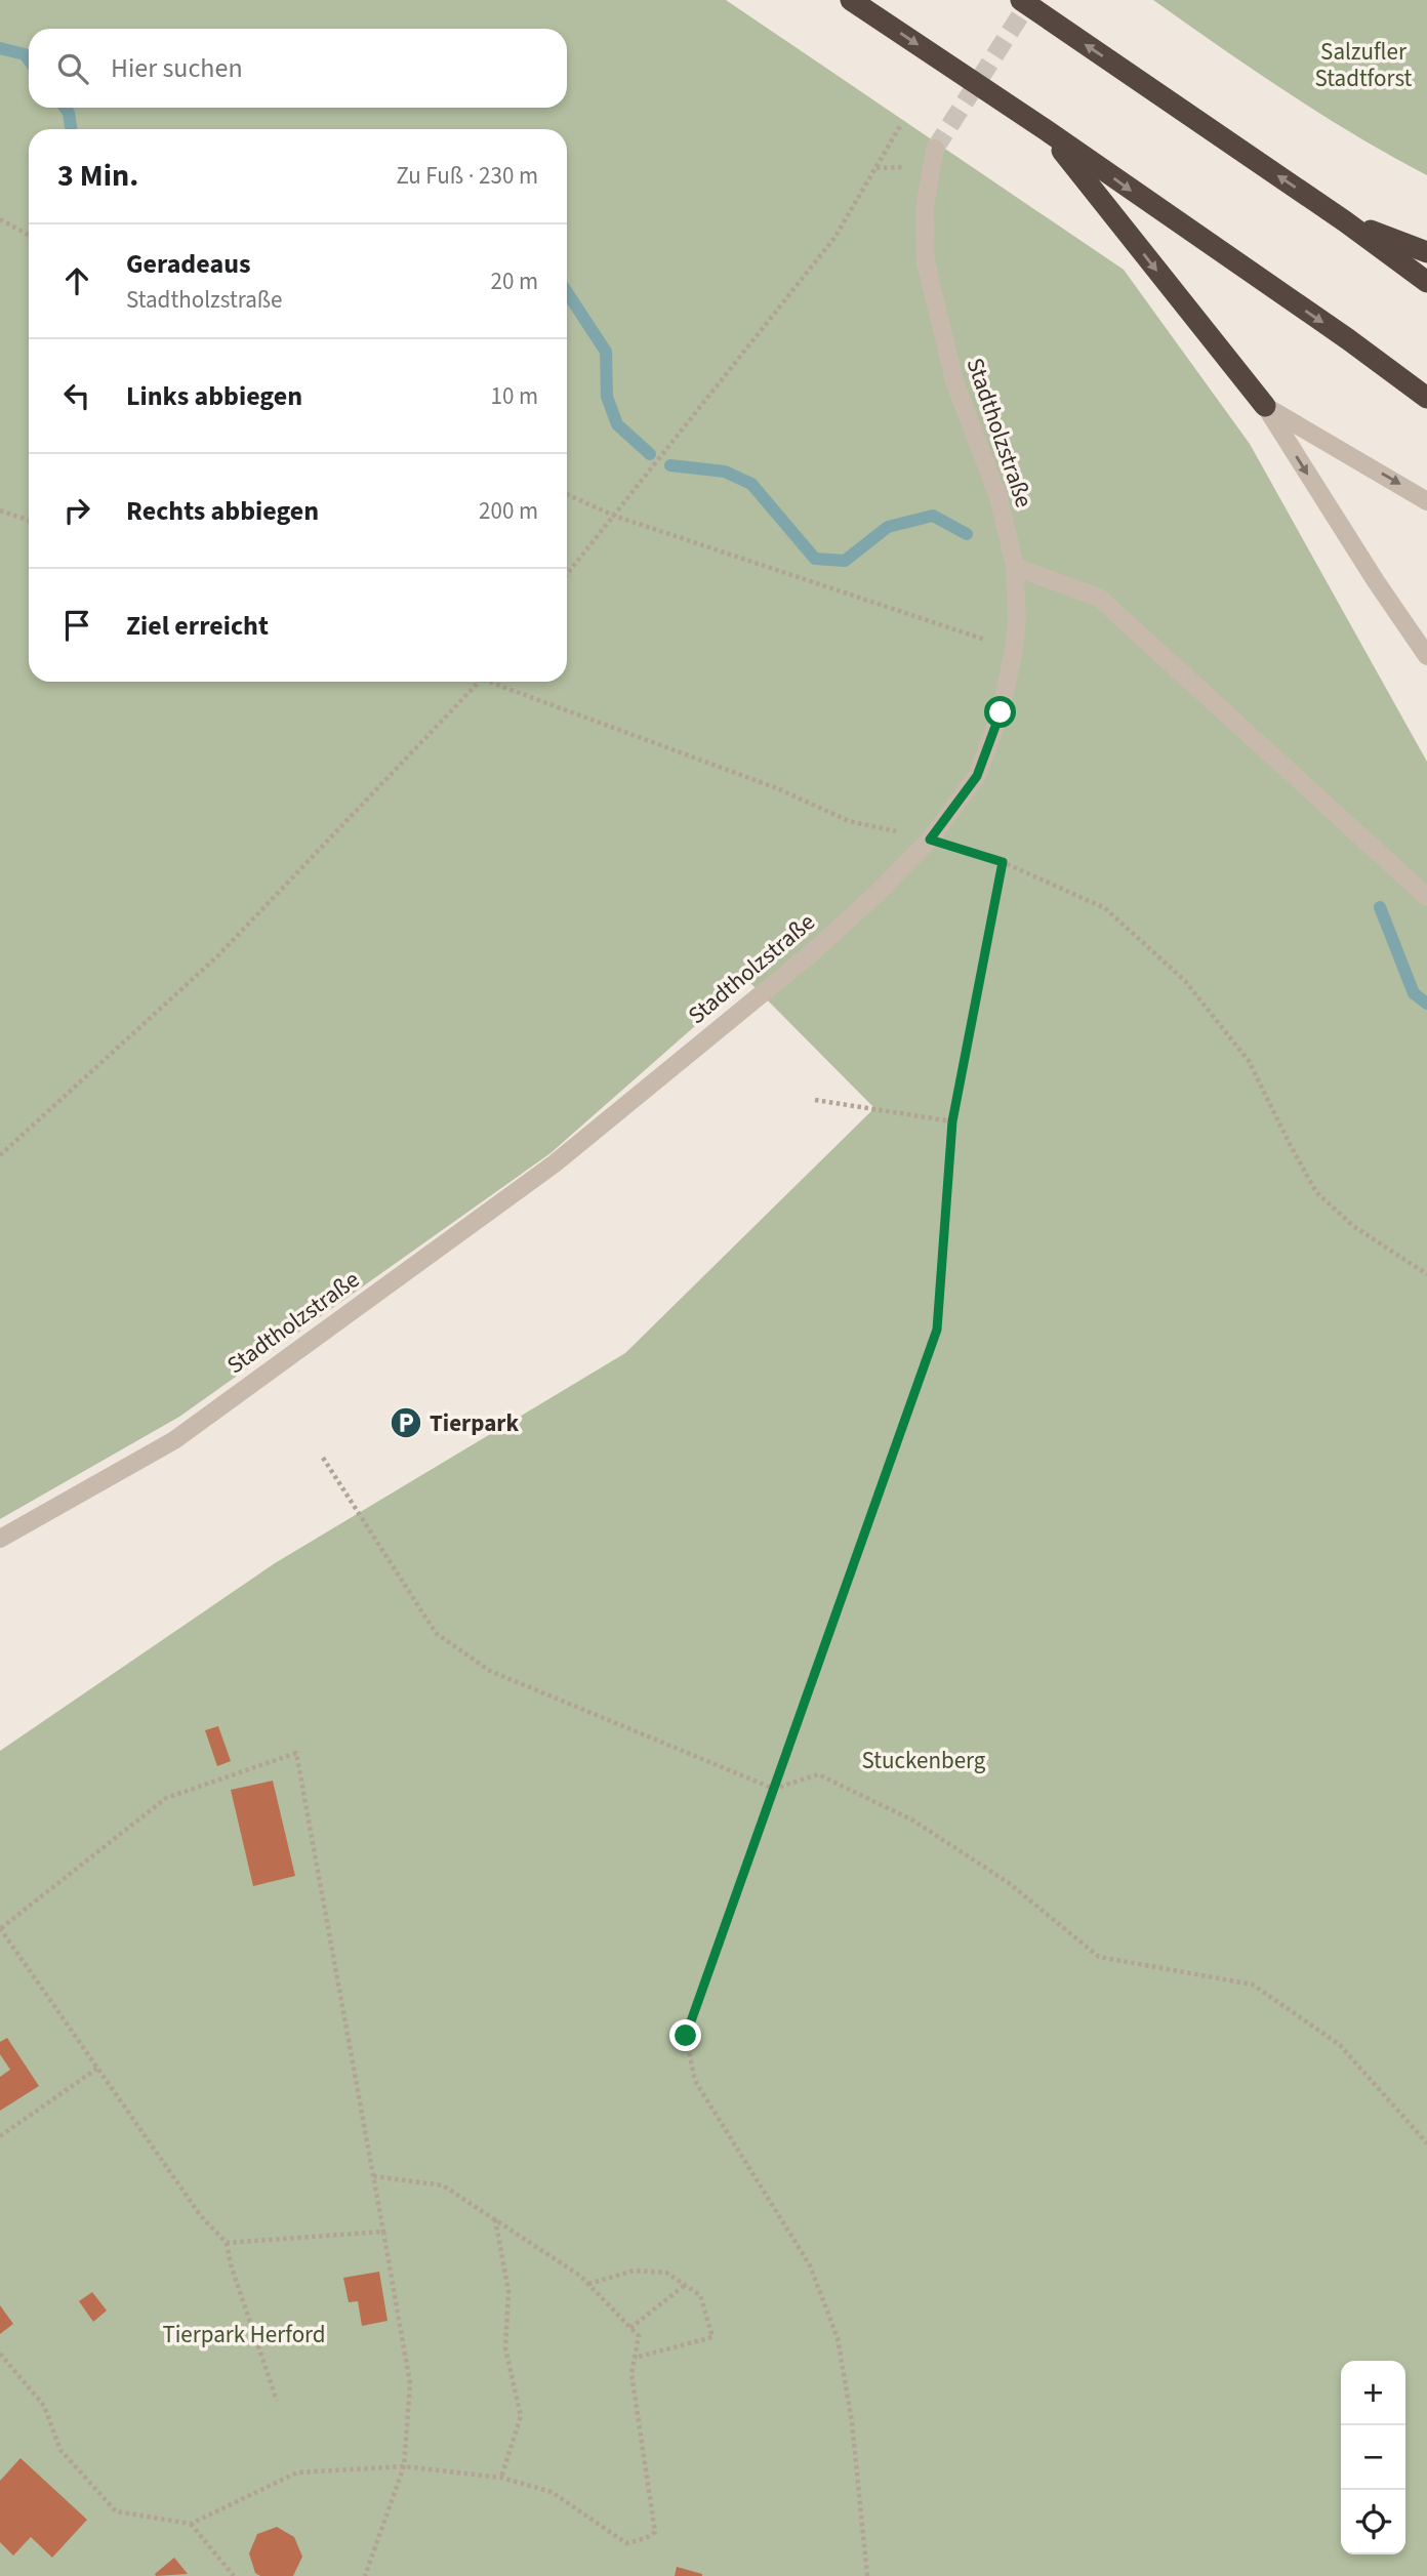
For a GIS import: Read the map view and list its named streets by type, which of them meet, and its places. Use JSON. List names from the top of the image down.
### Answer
{
  "streets": {
    "street": ["Stadtholzstraße"]
  },
  "parks": ["Salzufler Stadtforst", "Stuckenberg", "Tierpark Herford"],
  "places": {
    "parking": ["Tierpark"]
  },
  "page": {
    "search": "Hier suchen",
    "heading": ["3 Min.", "Zu Fuß · 230 m"],
    "list": [
      ["Geradeaus", "Stadtholzstraße", "20 m"],
      ["Links abbiegen", "10 m"],
      ["Rechts abbiegen", "200 m"],
      "Ziel erreicht"
    ],
    "map_buttons": ["+", "−"]
  }
}
